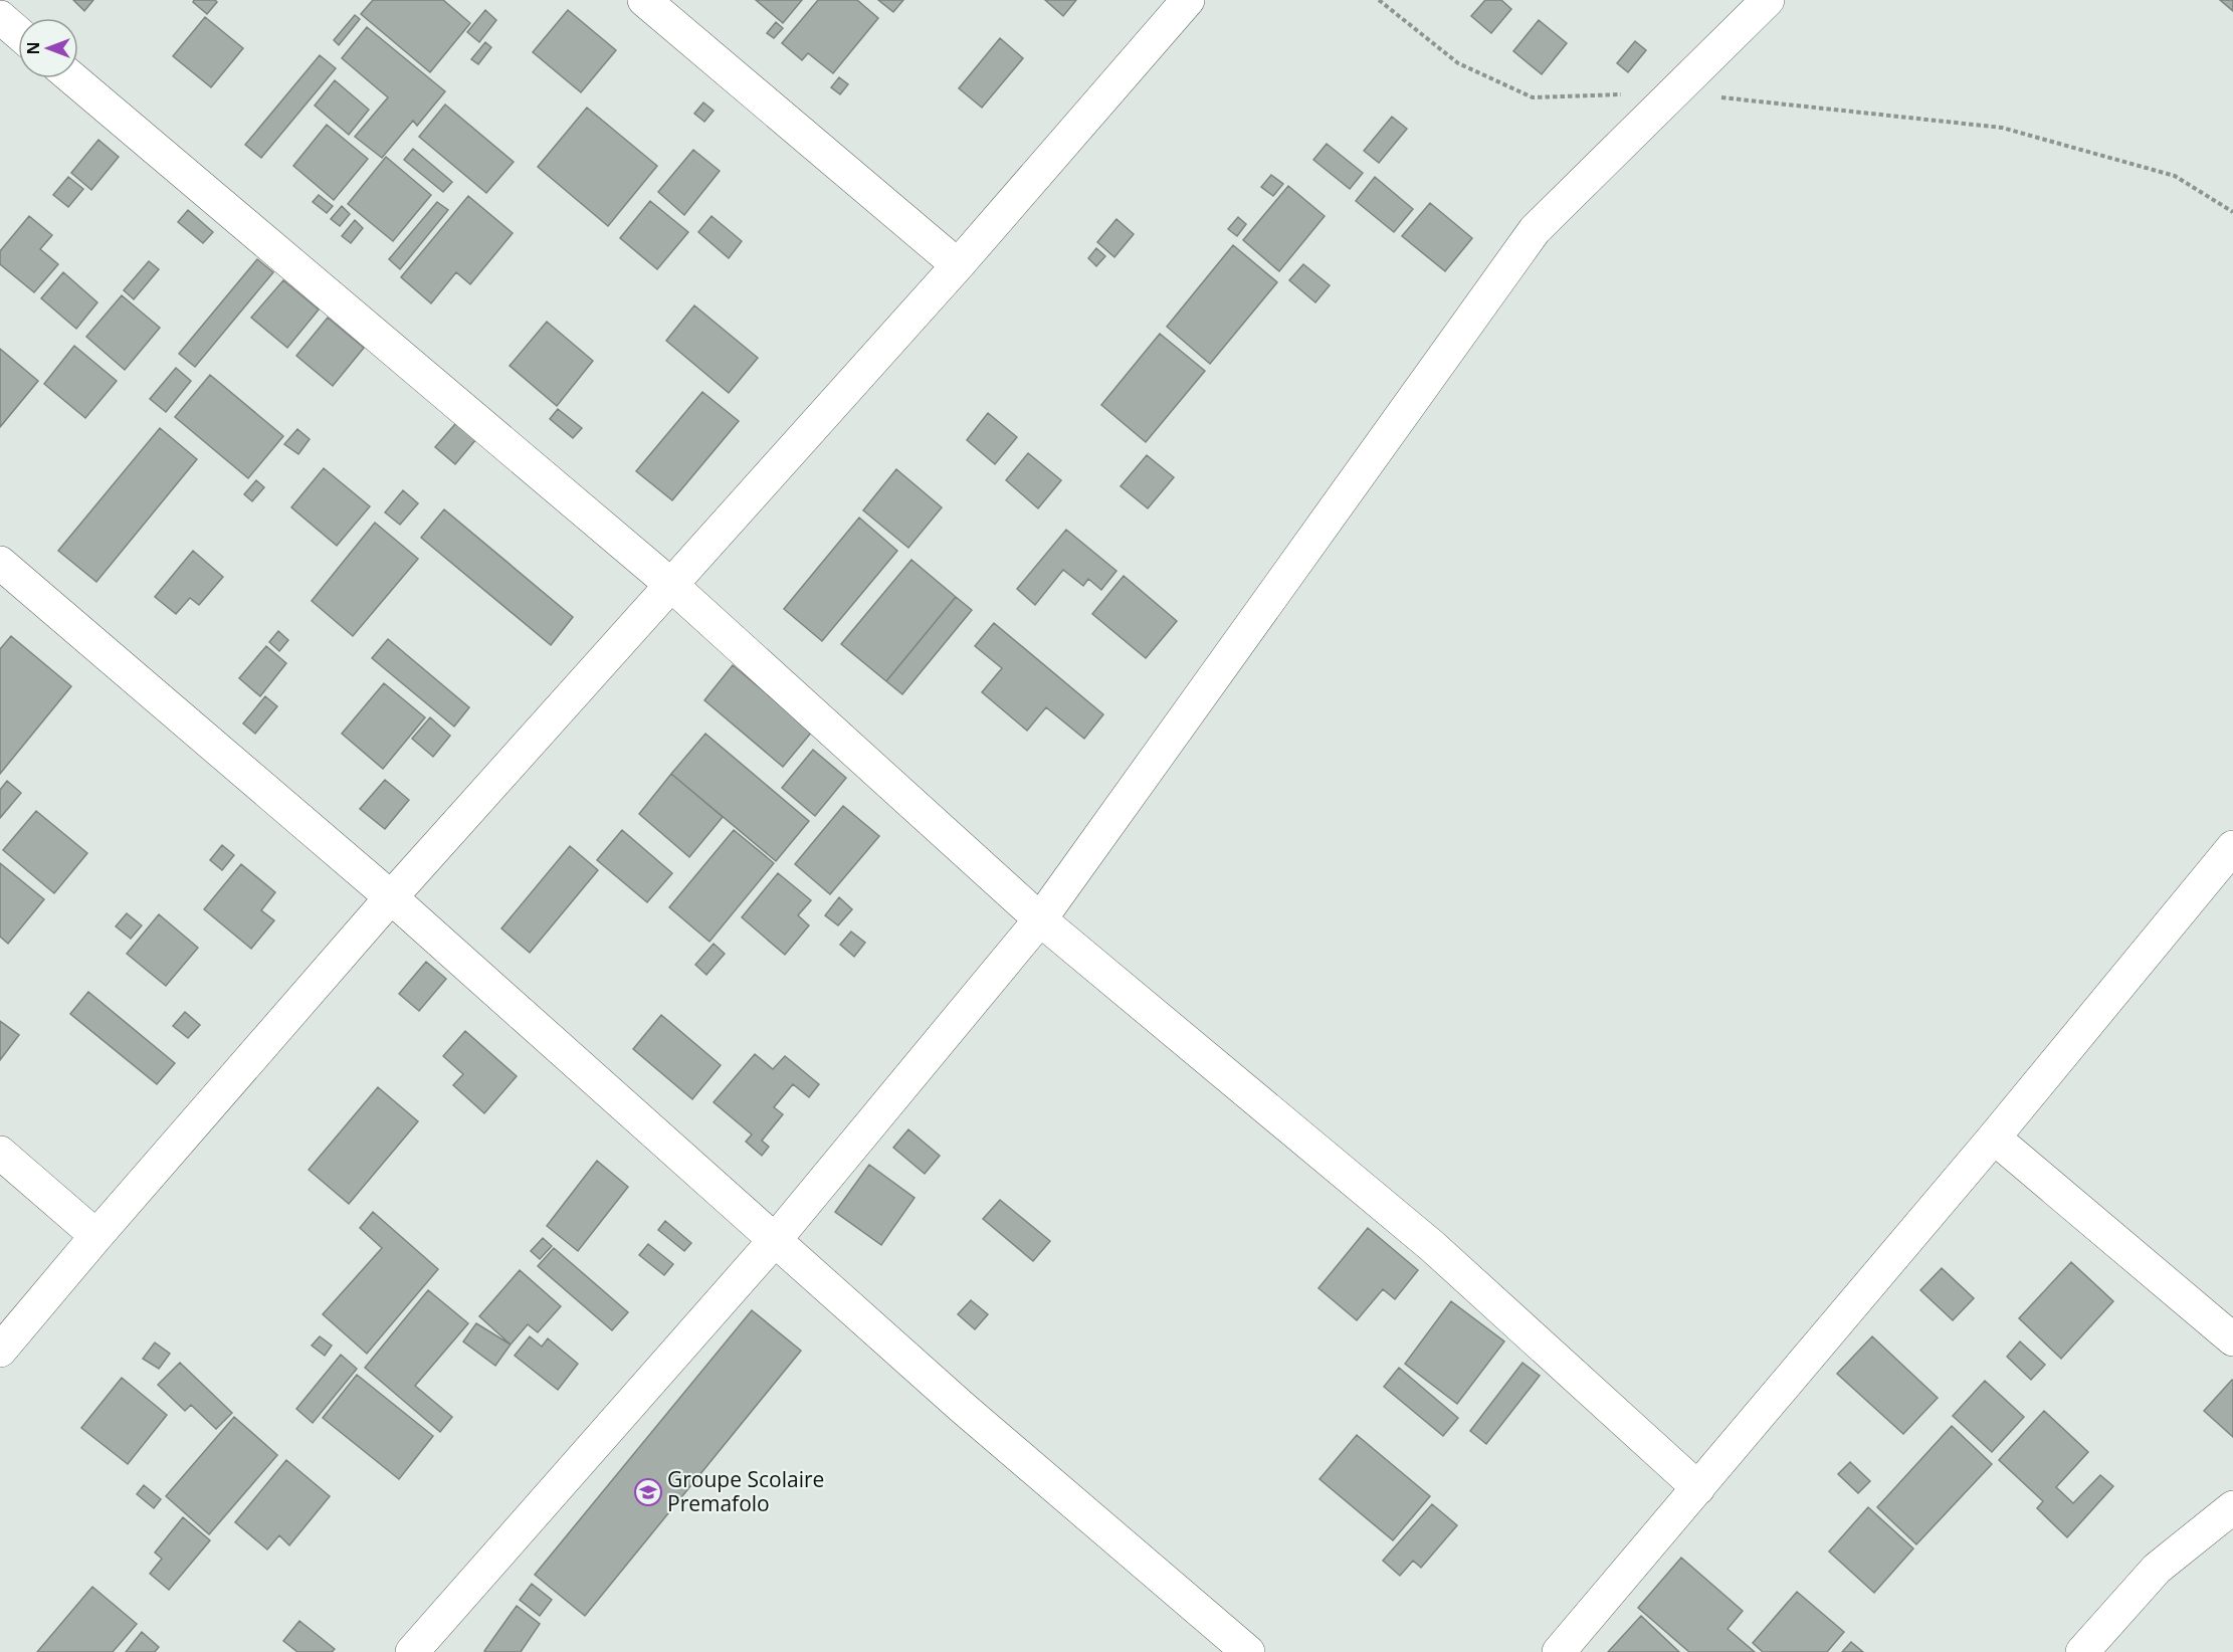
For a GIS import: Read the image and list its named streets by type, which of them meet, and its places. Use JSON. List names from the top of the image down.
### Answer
{
  "places": {
    "school or university": ["Groupe Scolaire Premafolo"]
  },
  "north": "left"
}
